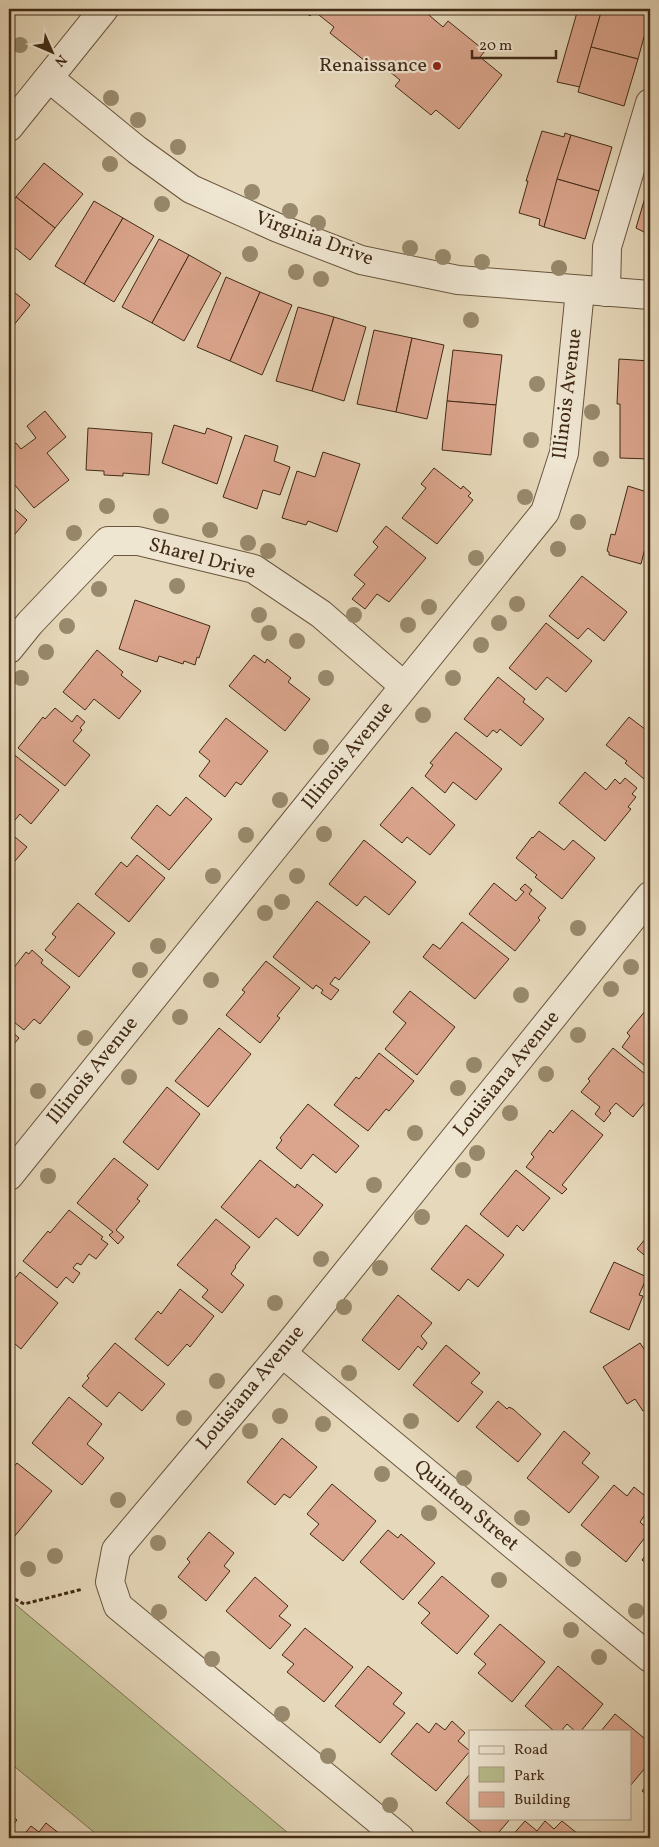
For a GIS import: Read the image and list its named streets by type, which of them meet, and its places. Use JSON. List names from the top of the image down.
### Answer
{
  "streets": {
    "street": [
      "Virginia Drive",
      "Illinois Avenue",
      "Sharel Drive",
      "Louisiana Avenue",
      "Quinton Street"
    ]
  },
  "crossings": [
    ["Virginia Drive", "Illinois Avenue"],
    ["Illinois Avenue", "Sharel Drive"],
    ["Louisiana Avenue", "Quinton Street"]
  ],
  "places": ["Renaissance"],
  "legend": ["Road", "Park", "Building"],
  "scale_bar": "20 m",
  "north": "bottom right"
}
